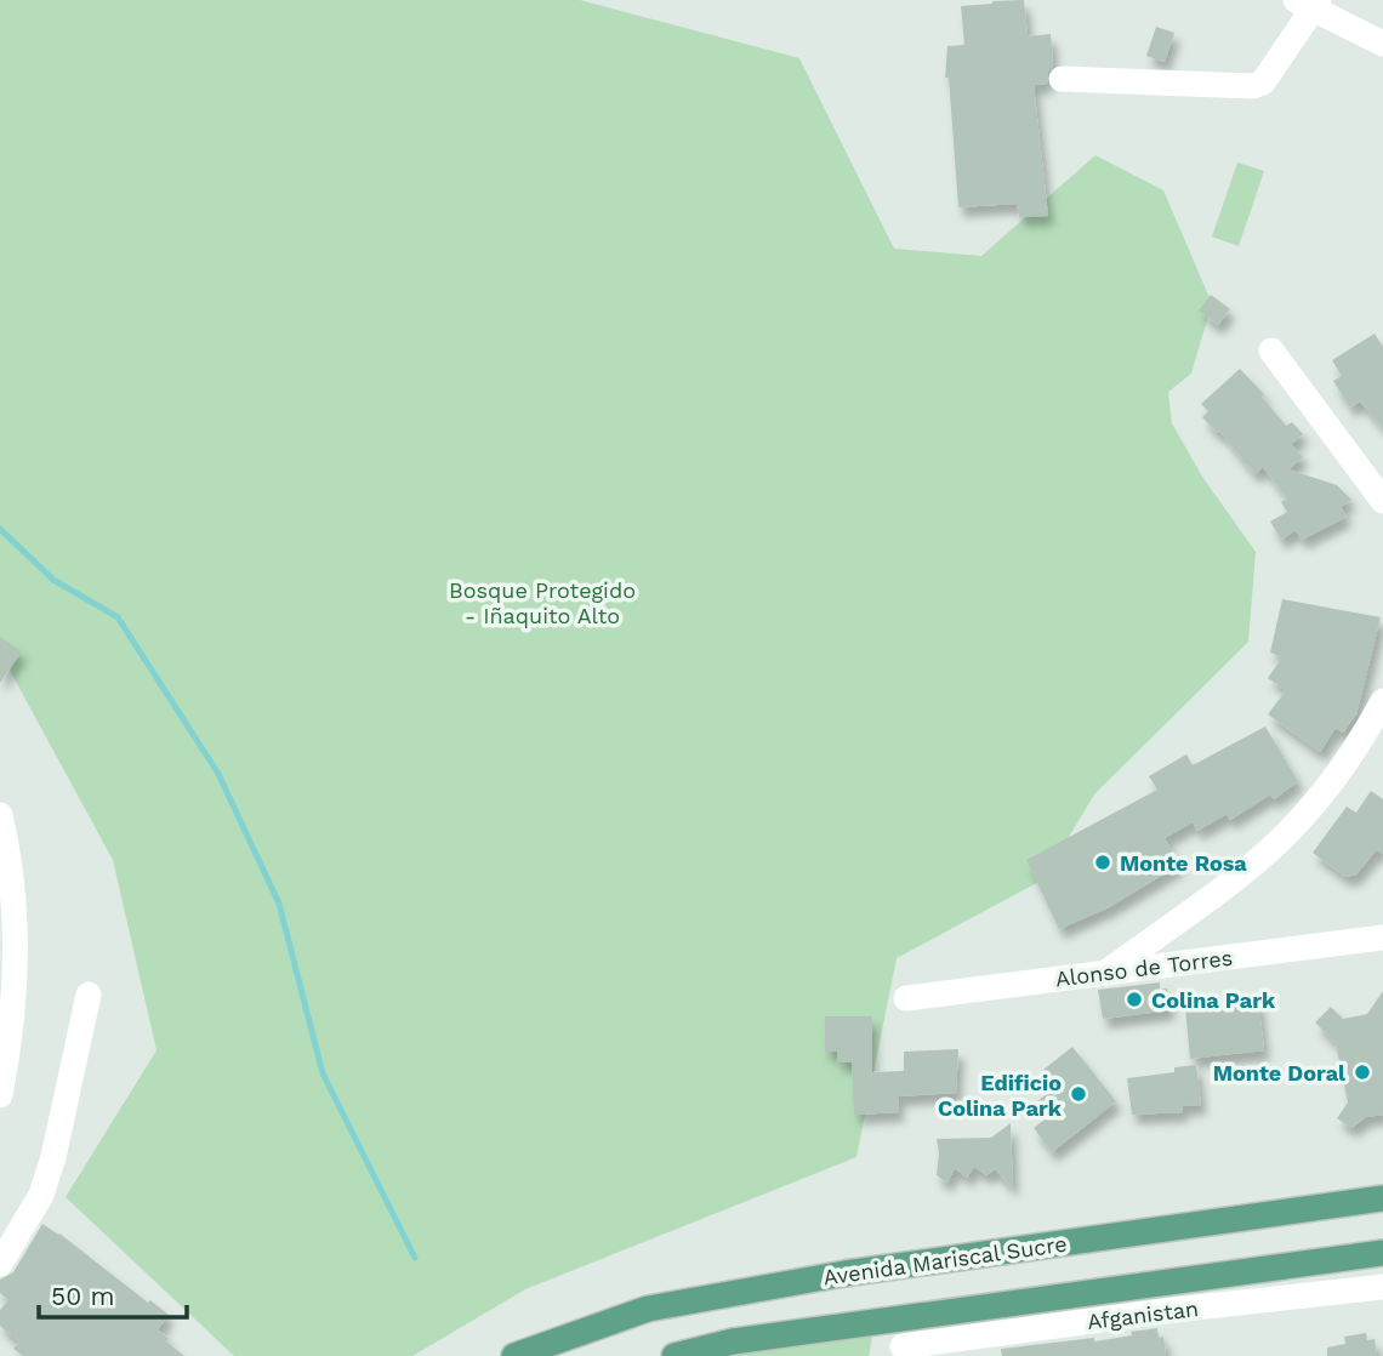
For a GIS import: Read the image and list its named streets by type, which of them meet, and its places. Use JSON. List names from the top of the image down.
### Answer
{
  "streets": {
    "main road": ["Avenida Mariscal Sucre"],
    "street": ["Alonso de Torres", "Afganistan"]
  },
  "parks": ["Bosque Protegido - Iñaquito Alto"],
  "places": [
    "Monte Rosa",
    "Colina Park",
    "Monte Doral",
    "Edificio Colina Park"
  ],
  "scale_bar": "50 m"
}
